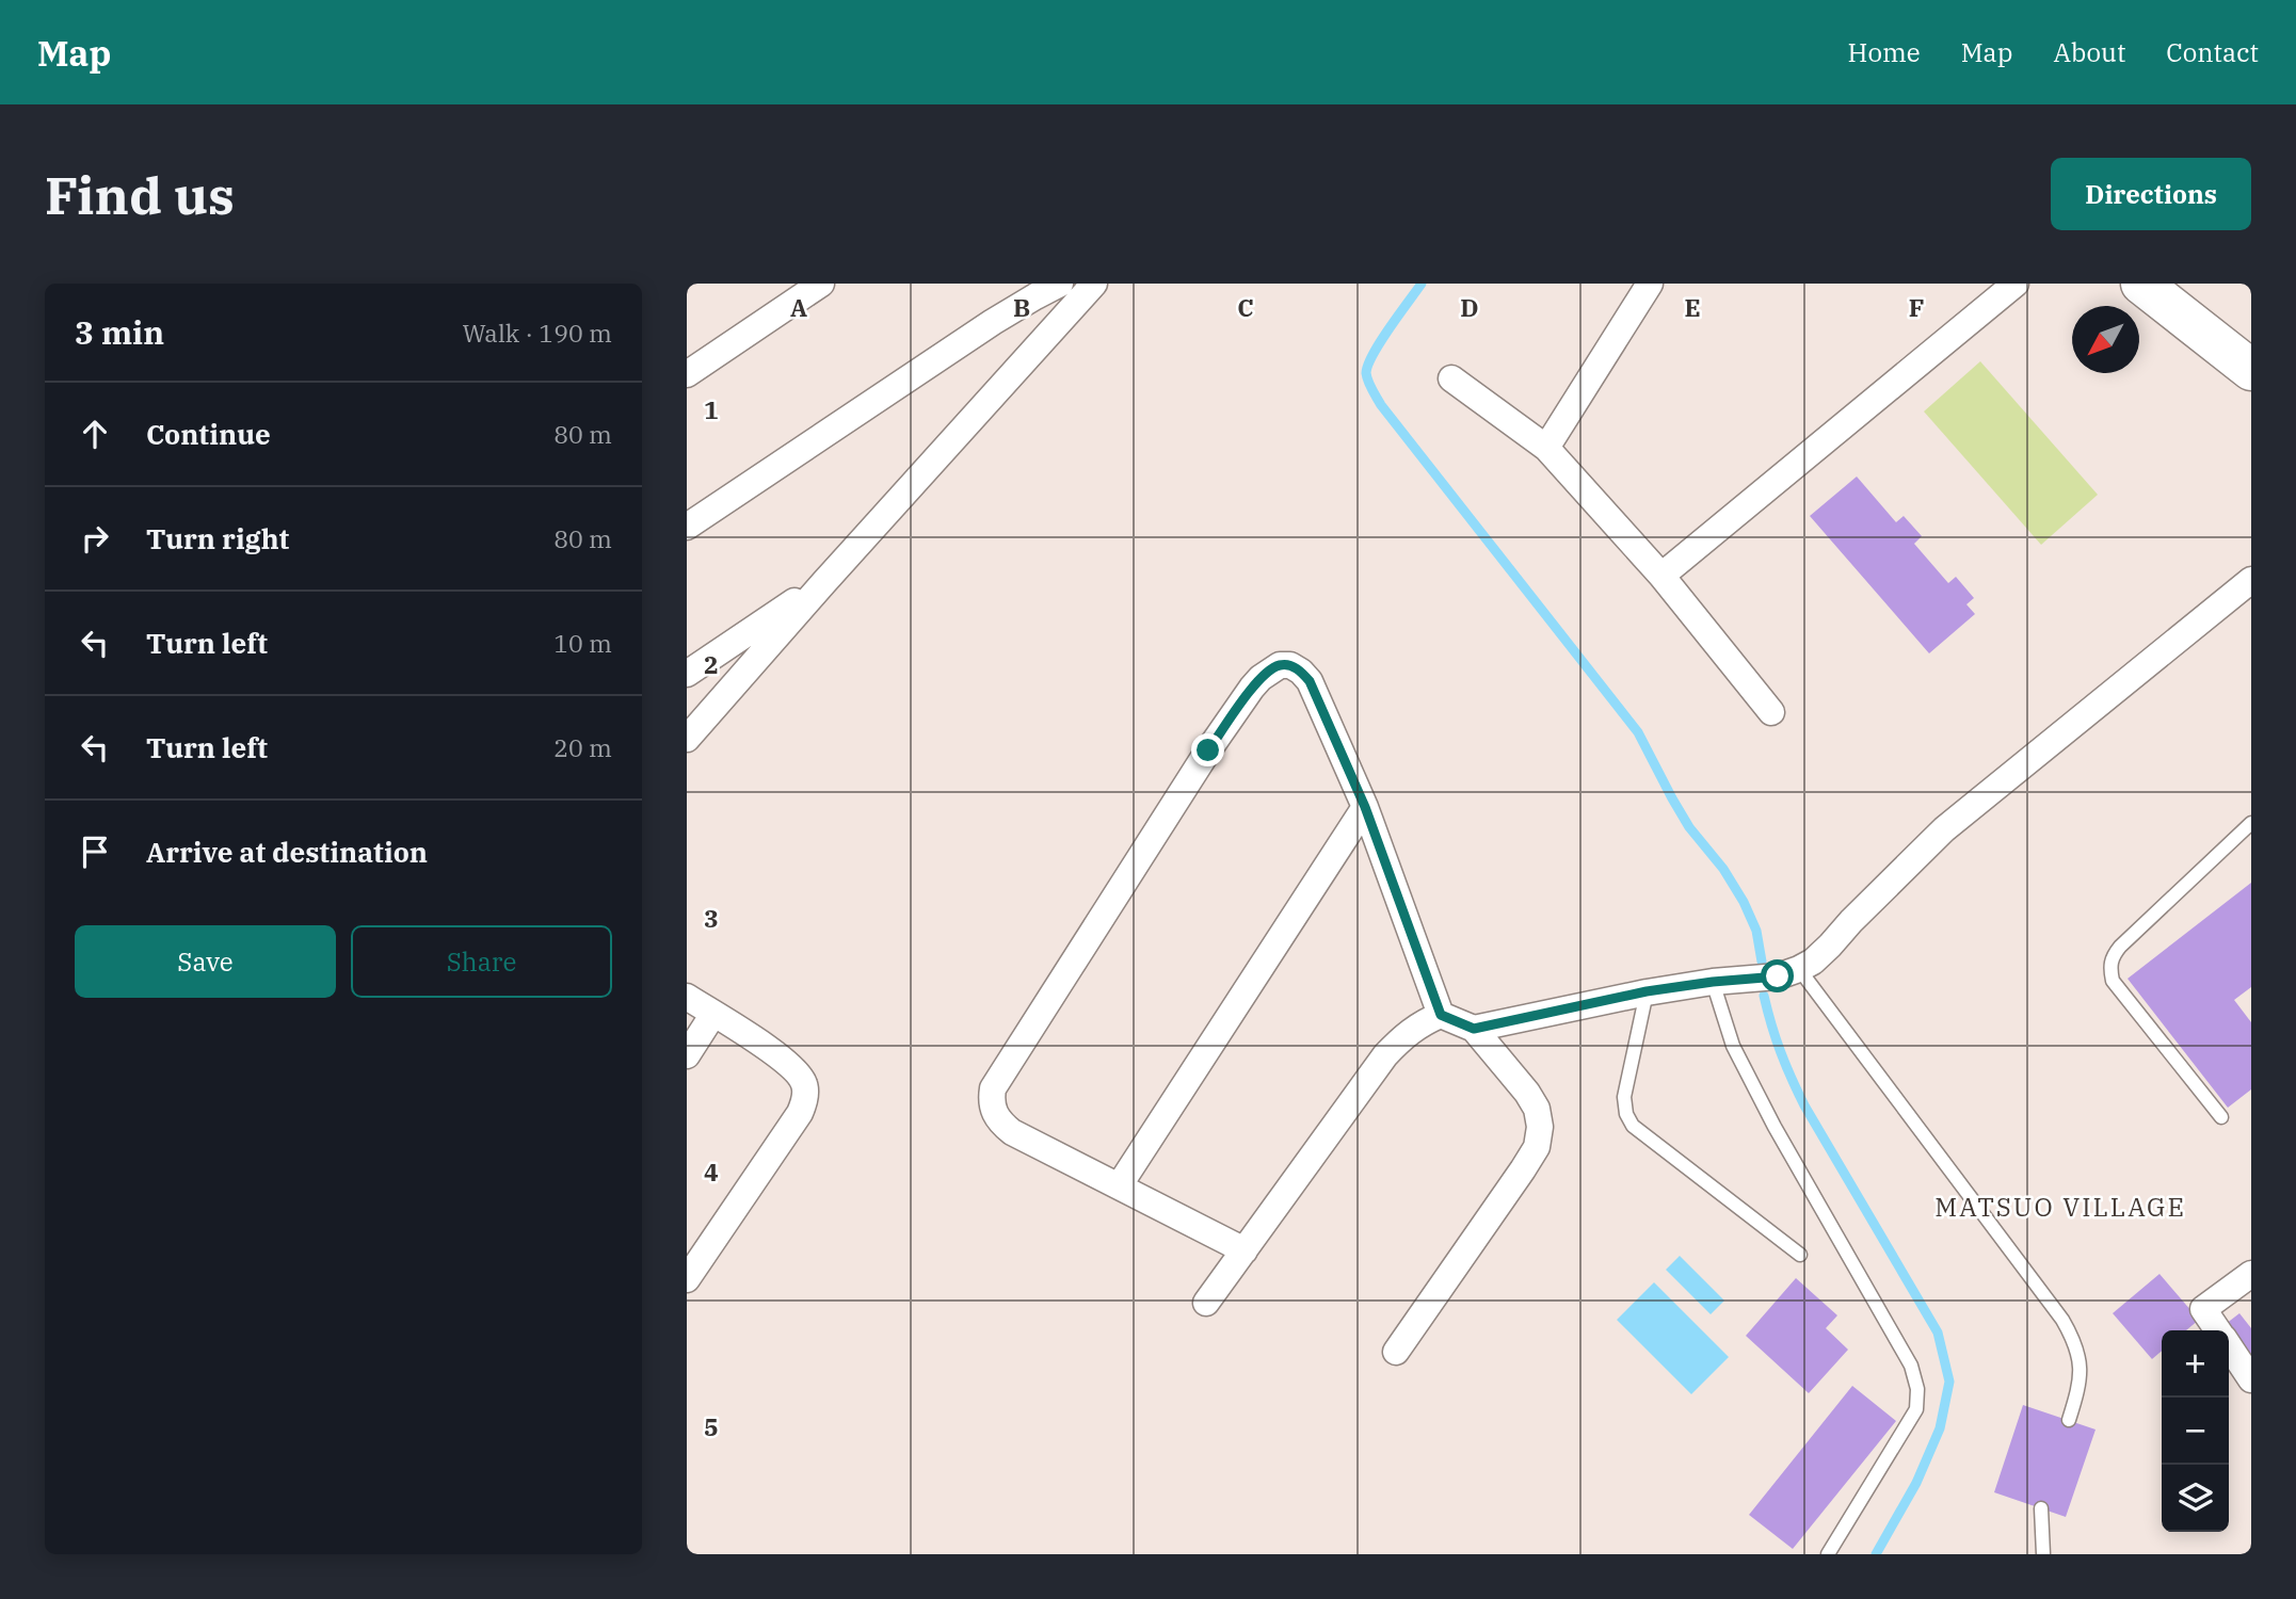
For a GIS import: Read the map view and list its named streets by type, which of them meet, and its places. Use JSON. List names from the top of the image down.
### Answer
{
  "districts": ["MATSUO VILLAGE"],
  "north": "bottom left",
  "page": {
    "header": "Map",
    "nav": [
      "Home",
      "Map",
      "About",
      "Contact"
    ],
    "buttons": [
      "Directions",
      ["Save", "Share"]
    ],
    "title": "Find us",
    "heading": ["3 min", "Walk · 190 m"],
    "list": [
      ["Continue", "80 m"],
      ["Turn right", "80 m"],
      ["Turn left", "10 m"],
      ["Turn left", "20 m"],
      "Arrive at destination"
    ],
    "map_buttons": ["+", "−"]
  },
  "grid": {
    "columns": [
      "A",
      "B",
      "C",
      "D",
      "E",
      "F"
    ],
    "rows": [
      "1",
      "2",
      "3",
      "4",
      "5"
    ]
  }
}
